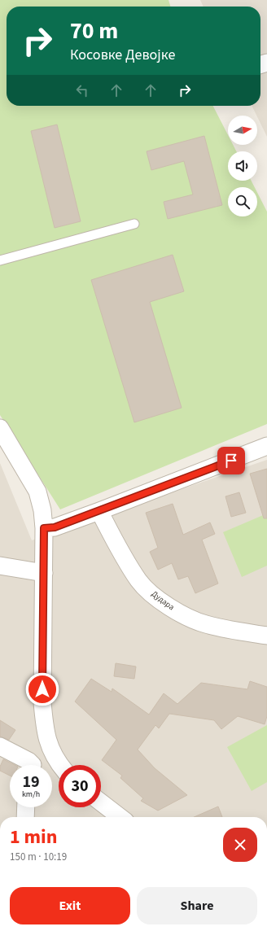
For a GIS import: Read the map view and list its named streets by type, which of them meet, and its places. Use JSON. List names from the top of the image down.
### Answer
{
  "streets": {
    "street": ["Дудара"]
  },
  "north": "right",
  "page": {
    "turn": ["70 m", "Косовке Девојке"],
    "speed": "19 km/h",
    "limit": "30",
    "heading": ["1 min", "150 m · 10:19"],
    "buttons": ["Exit", "Share"]
  }
}
